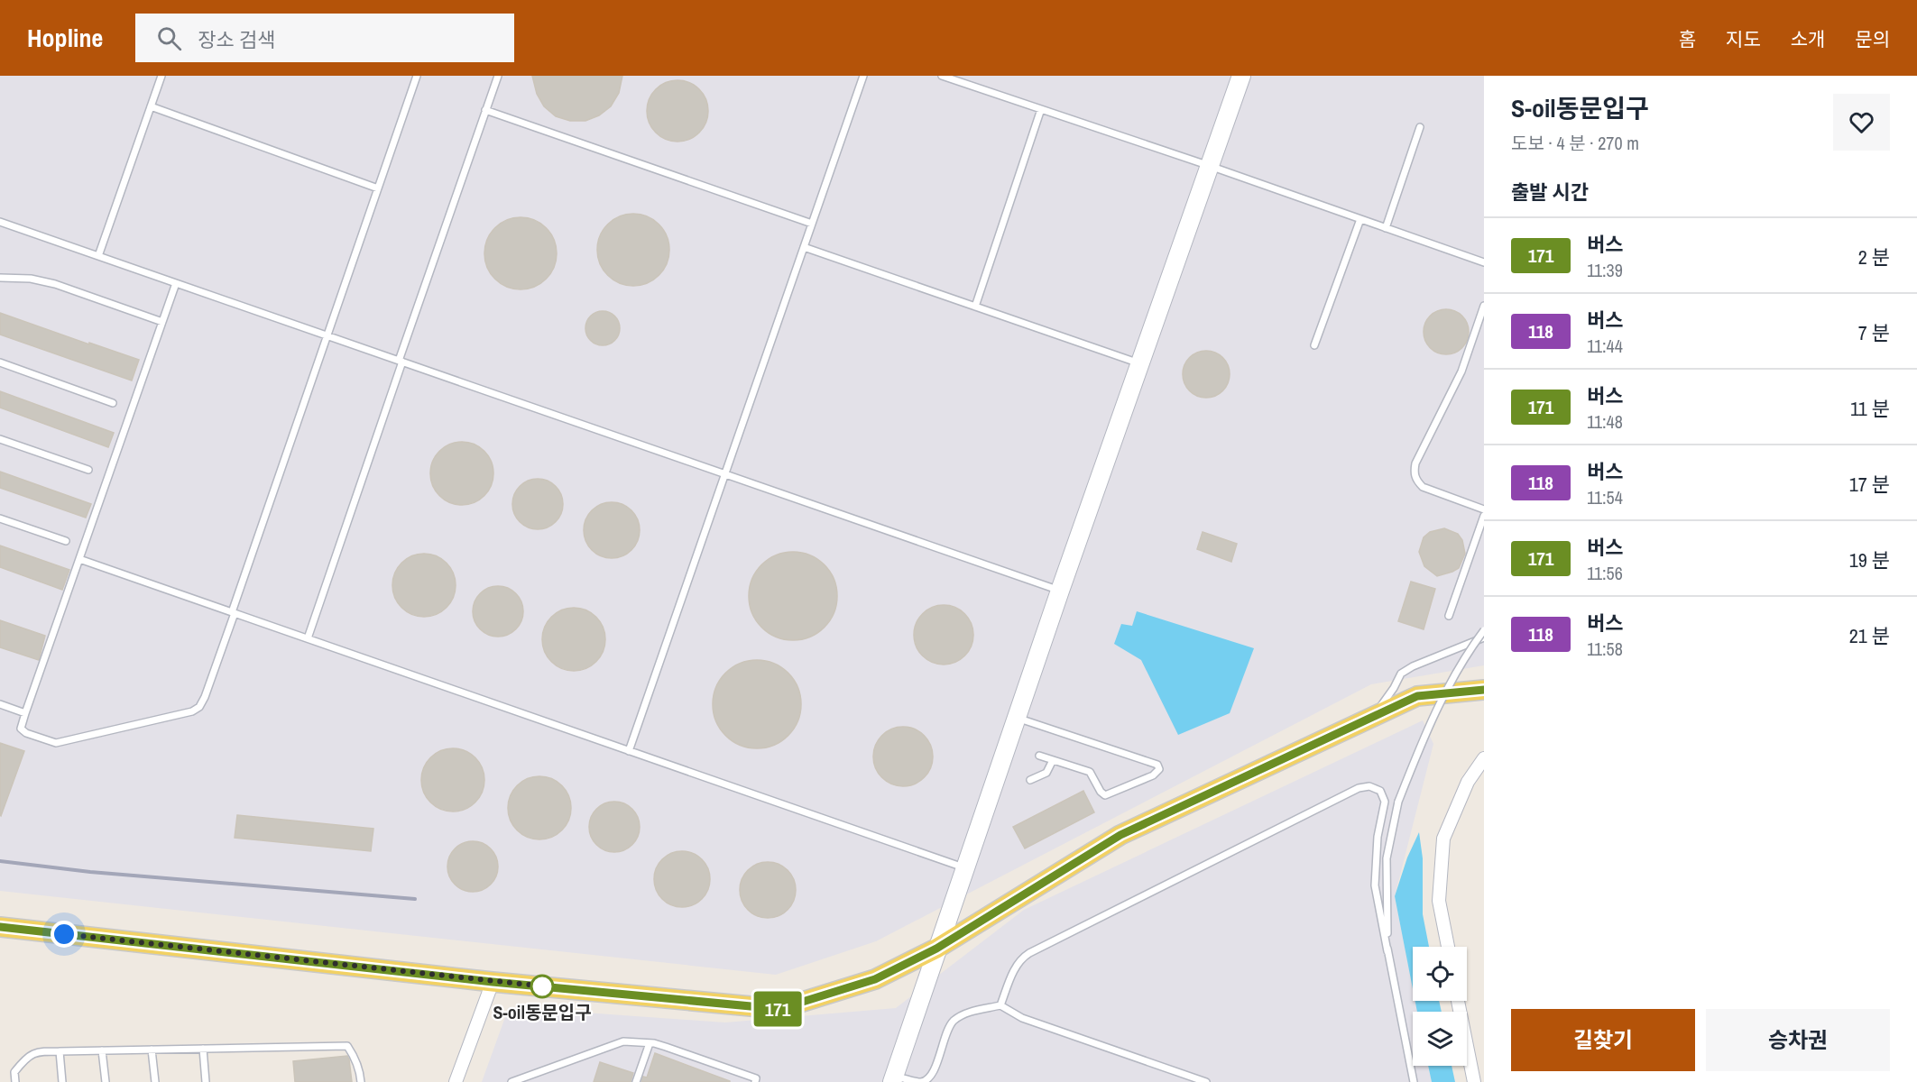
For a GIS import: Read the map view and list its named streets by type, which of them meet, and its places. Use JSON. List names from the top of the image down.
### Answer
{
  "places": ["S-oil동문입구"],
  "lines": ["bus line 171"],
  "page": {
    "header": "Hopline",
    "search": "장소 검색",
    "nav": [
      "홈",
      "지도",
      "소개",
      "문의"
    ],
    "on_map": "171",
    "heading": [
      ["S-oil동문입구", "도보 · 4 분 · 270 m"],
      "출발 시간"
    ],
    "list": [
      {
        "mark": "171",
        "name": "버스",
        "note": "11:39",
        "value": "2 분"
      },
      {
        "mark": "118",
        "name": "버스",
        "note": "11:44",
        "value": "7 분"
      },
      {
        "mark": "171",
        "name": "버스",
        "note": "11:48",
        "value": "11 분"
      },
      {
        "mark": "118",
        "name": "버스",
        "note": "11:54",
        "value": "17 분"
      },
      {
        "mark": "171",
        "name": "버스",
        "note": "11:56",
        "value": "19 분"
      },
      {
        "mark": "118",
        "name": "버스",
        "note": "11:58",
        "value": "21 분"
      }
    ],
    "buttons": ["길찾기", "승차권"]
  }
}
